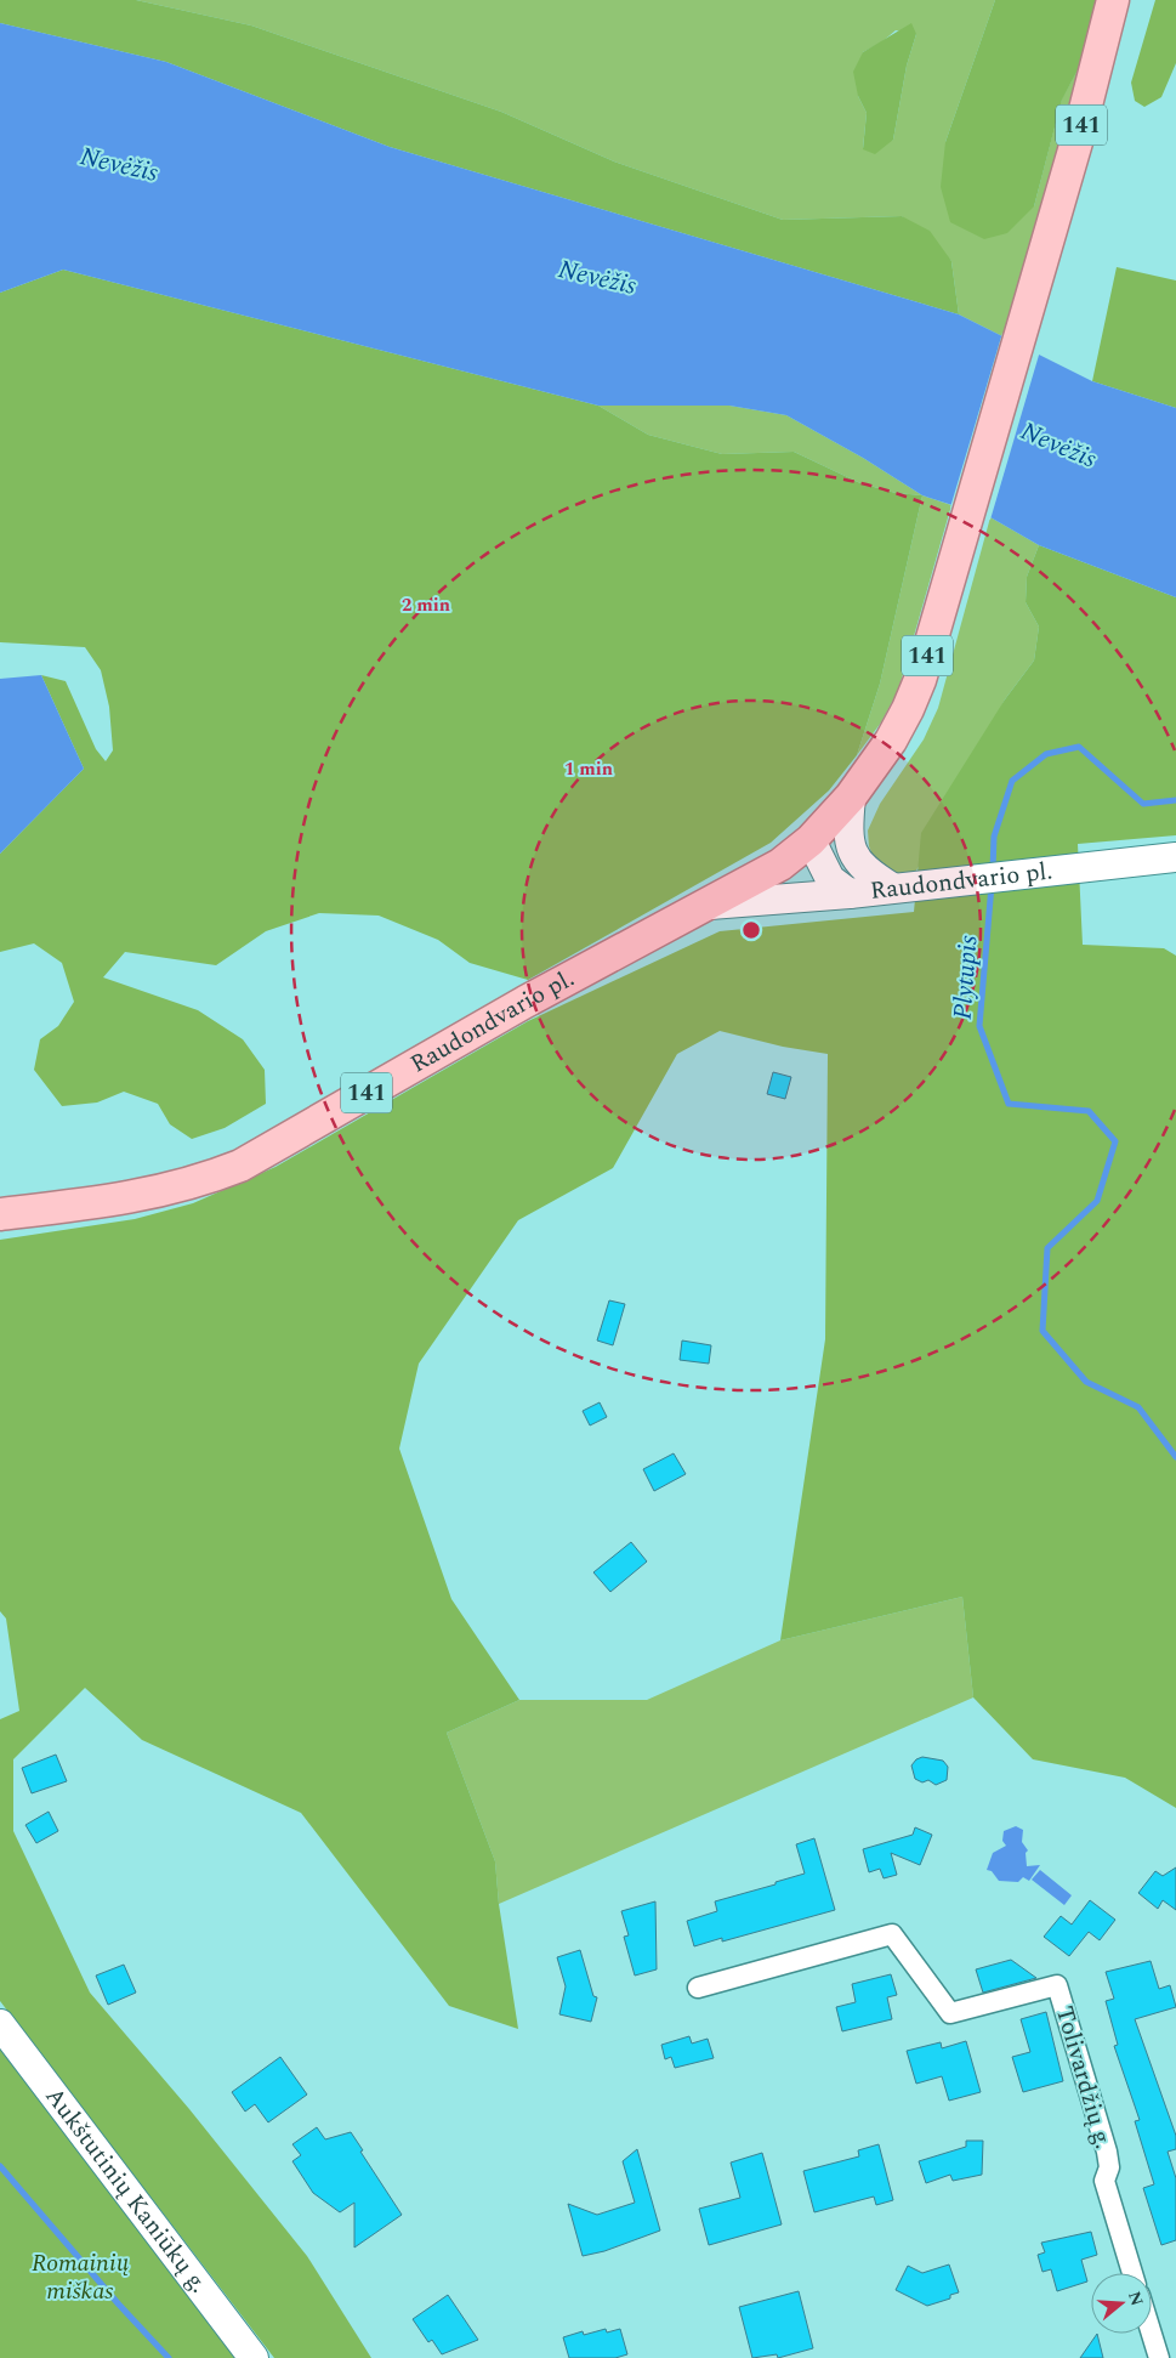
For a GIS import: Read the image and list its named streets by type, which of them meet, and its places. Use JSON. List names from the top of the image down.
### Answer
{
  "streets": {
    "main road": ["141", "Raudondvario pl.", "Aukštutinių Kaniūkų g."],
    "street": ["Tolivardžių g."]
  },
  "crossings": [
    ["141", "Raudondvario pl."]
  ],
  "water": ["Nevėžis", "Plytupis"],
  "parks": ["Romainių miškas"],
  "north": "right",
  "rings": ["2 min", "1 min"]
}
